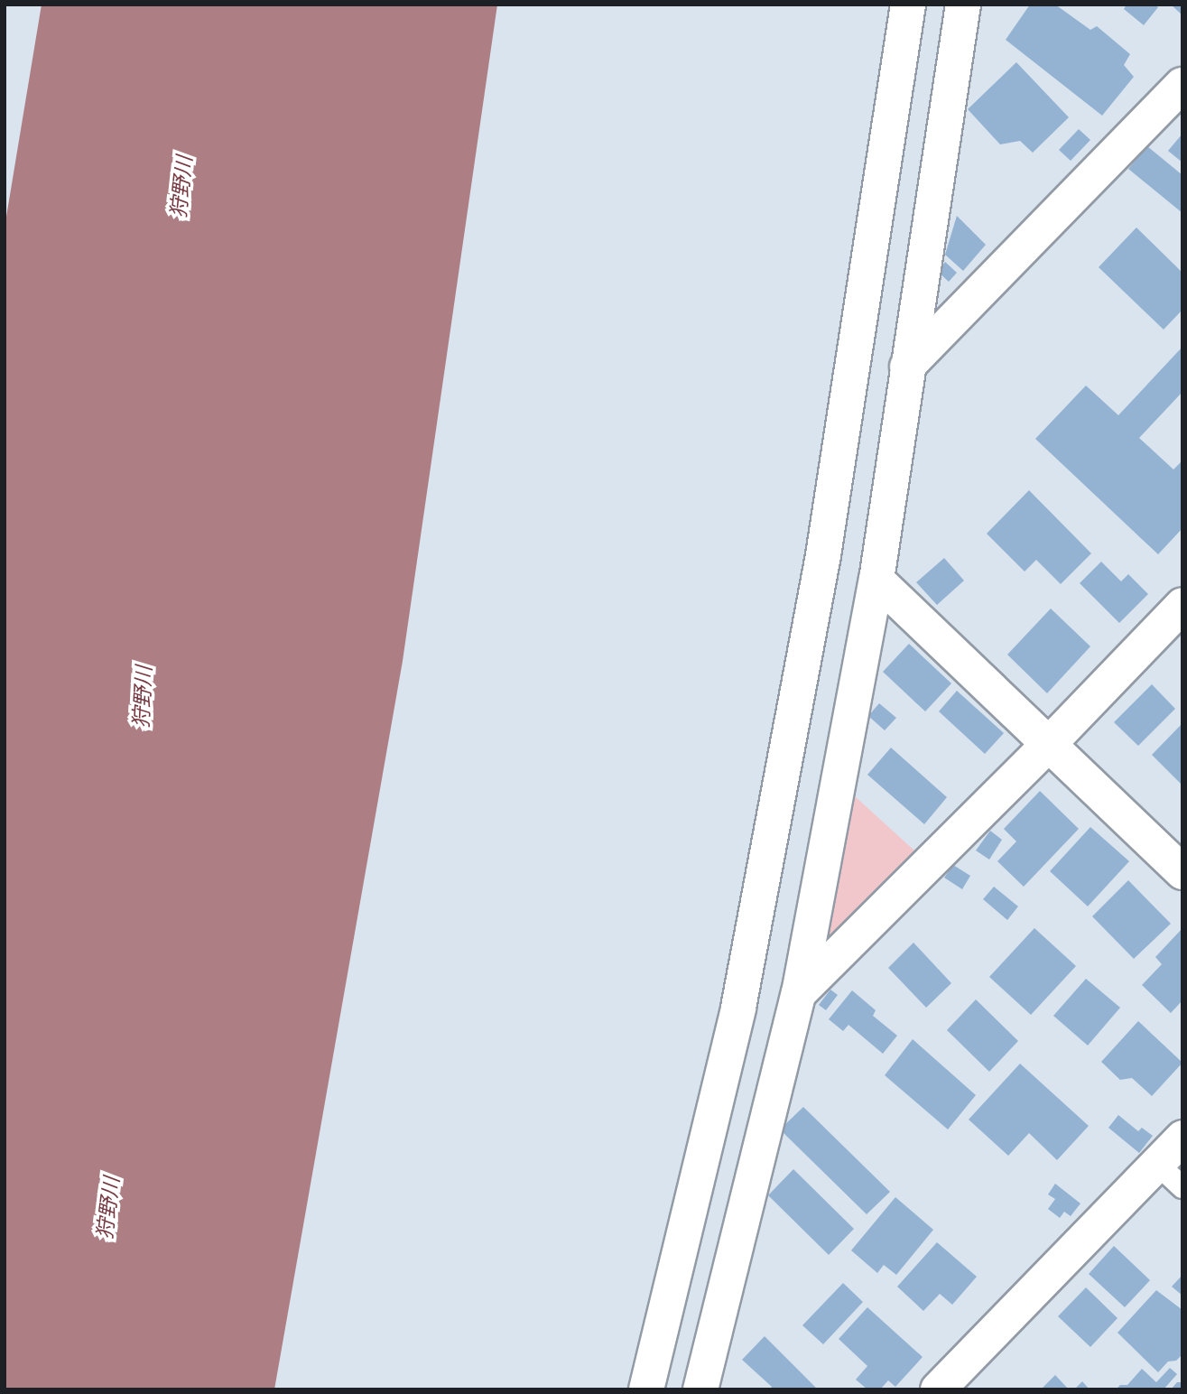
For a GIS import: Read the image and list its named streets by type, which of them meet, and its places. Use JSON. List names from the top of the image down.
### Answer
{
  "water": ["狩野川"]
}
